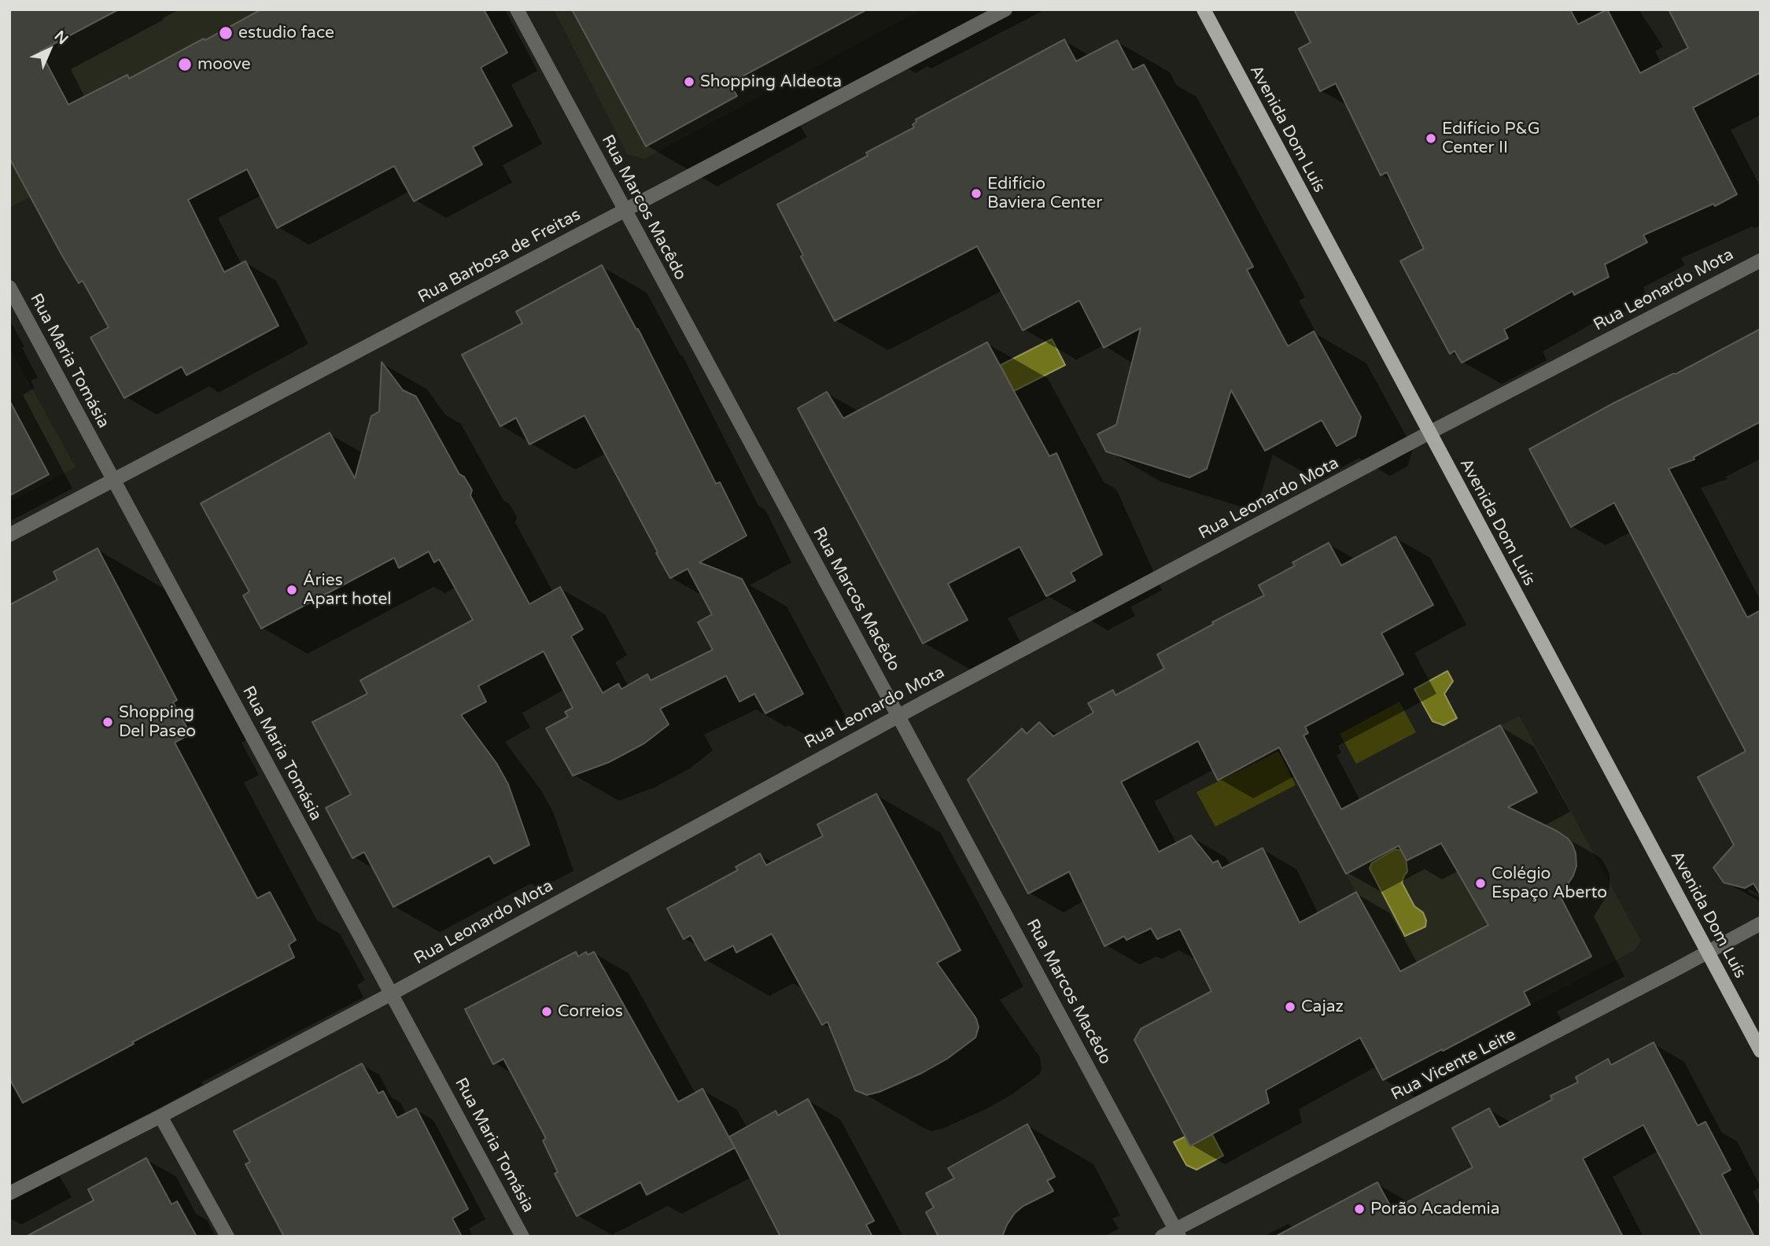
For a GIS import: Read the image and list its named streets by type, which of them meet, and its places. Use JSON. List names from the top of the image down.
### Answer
{
  "streets": {
    "main road": ["Avenida Dom Luís"],
    "street": [
      "Rua Marcos Macêdo",
      "Rua Barbosa de Freitas",
      "Rua Leonardo Mota",
      "Rua Maria Tomásia",
      "Rua Vicente Leite"
    ]
  },
  "crossings": [
    ["Avenida Dom Luís", "Rua Leonardo Mota"],
    ["Avenida Dom Luís", "Rua Vicente Leite"],
    ["Rua Marcos Macêdo", "Rua Barbosa de Freitas"],
    ["Rua Marcos Macêdo", "Rua Leonardo Mota"],
    ["Rua Marcos Macêdo", "Rua Vicente Leite"],
    ["Rua Barbosa de Freitas", "Rua Maria Tomásia"],
    ["Rua Leonardo Mota", "Rua Maria Tomásia"]
  ],
  "places": [
    "estudio face",
    "moove",
    "Shopping Aldeota",
    "Edifício P&G Center II",
    "Edifício Baviera Center",
    "Áries Apart hotel",
    "Shopping Del Paseo",
    "Colégio Espaço Aberto",
    "Cajaz",
    "Correios",
    "Porão Academia"
  ],
  "north": "top right"
}
